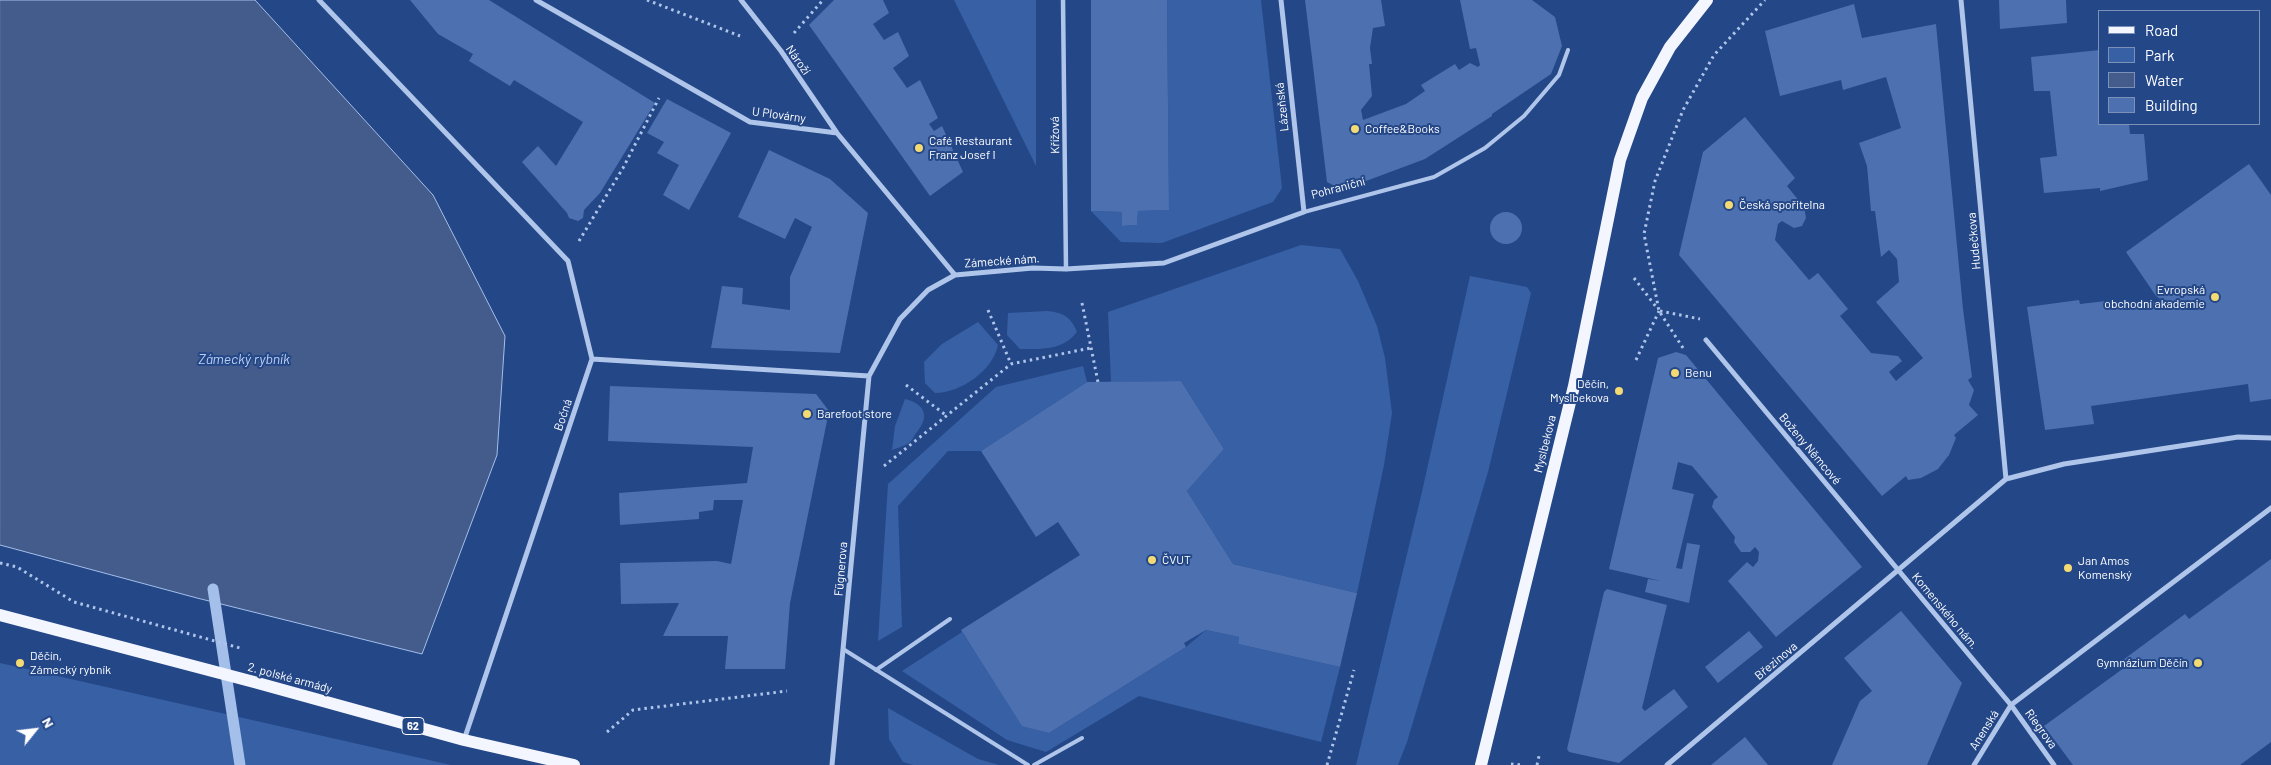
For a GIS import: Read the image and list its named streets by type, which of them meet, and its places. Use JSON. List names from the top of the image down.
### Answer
{
  "streets": {
    "main road": ["Myslbekova", "2. polské armády", "62"],
    "street": [
      "Nároží",
      "Lázeňská",
      "U Plovárny",
      "Křížová",
      "Pohraniční",
      "Hudečkova",
      "Zámecké nám.",
      "Bočná",
      "Boženy Němcové",
      "Fügnerova",
      "Komenského nám.",
      "Březinova",
      "Riegrova",
      "Anenská"
    ]
  },
  "crossings": [
    ["Nároží", "U Plovárny"],
    ["Lázeňská", "Pohraniční"],
    ["Křížová", "Pohraniční"],
    ["Křížová", "Zámecké nám."],
    ["Pohraniční", "Zámecké nám."],
    ["Hudečkova", "Komenského nám."],
    ["Zámecké nám.", "Fügnerova"],
    ["Bočná", "2. polské armády"],
    ["Boženy Němcové", "Komenského nám."],
    ["Boženy Němcové", "Březinova"],
    ["Komenského nám.", "Březinova"],
    ["Komenského nám.", "Riegrova"],
    ["Komenského nám.", "Anenská"],
    ["Riegrova", "Anenská"]
  ],
  "water": ["Zámecký rybník"],
  "places": [
    "Coffee&Books",
    "Café Restaurant Franz Josef I",
    "Česká spořitelna",
    "Evropská obchodní akademie",
    "Benu",
    "Děčín, Myslbekova",
    "Barefoot store",
    "ČVUT",
    "Jan Amos Komenský",
    "Děčín, Zámecký rybník",
    "Gymnázium Děčín"
  ],
  "legend": [
    "Road",
    "Park",
    "Water",
    "Building"
  ],
  "north": "top right"
}
